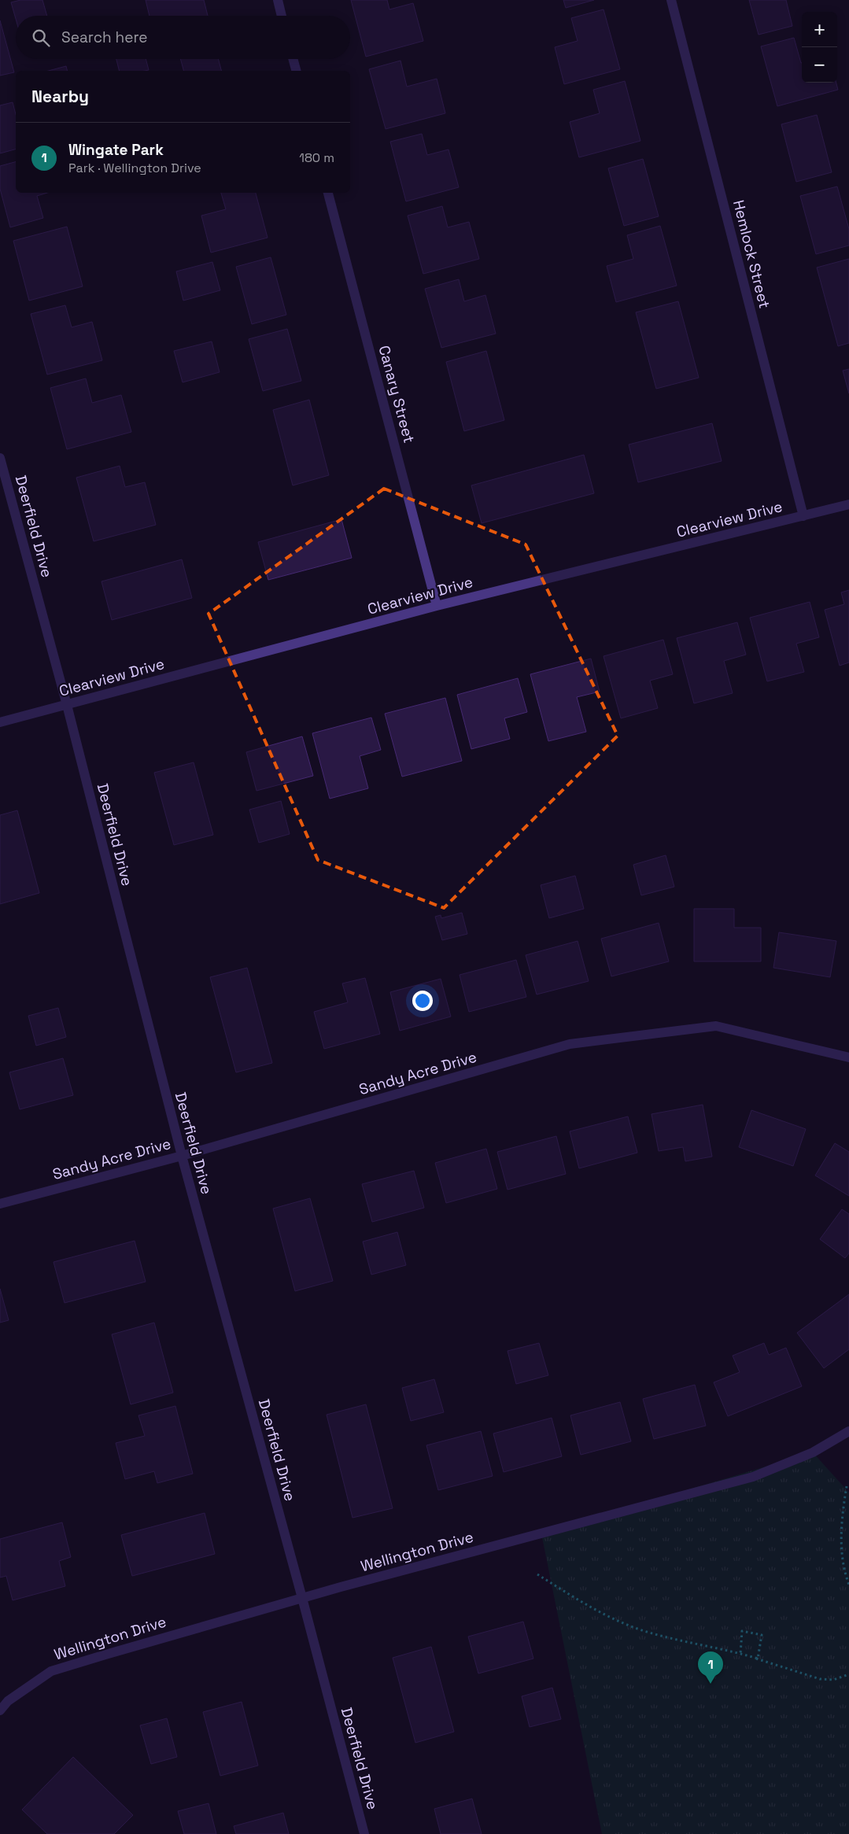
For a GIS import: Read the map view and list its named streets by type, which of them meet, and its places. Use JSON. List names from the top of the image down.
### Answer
{
  "streets": {
    "street": [
      "Hemlock Street",
      "Canary Street",
      "Clearview Drive",
      "Deerfield Drive",
      "Sandy Acre Drive",
      "Wellington Drive"
    ]
  },
  "crossings": [
    ["Hemlock Street", "Clearview Drive"],
    ["Canary Street", "Clearview Drive"],
    ["Clearview Drive", "Deerfield Drive"],
    ["Deerfield Drive", "Sandy Acre Drive"],
    ["Deerfield Drive", "Wellington Drive"]
  ],
  "page": {
    "map_buttons": ["+", "−"],
    "search": "Search here",
    "heading": "Nearby",
    "list": [
      {
        "mark": "1",
        "name": "Wingate Park",
        "note": "Park · Wellington Drive",
        "value": "180 m"
      }
    ],
    "pins": "1"
  }
}
